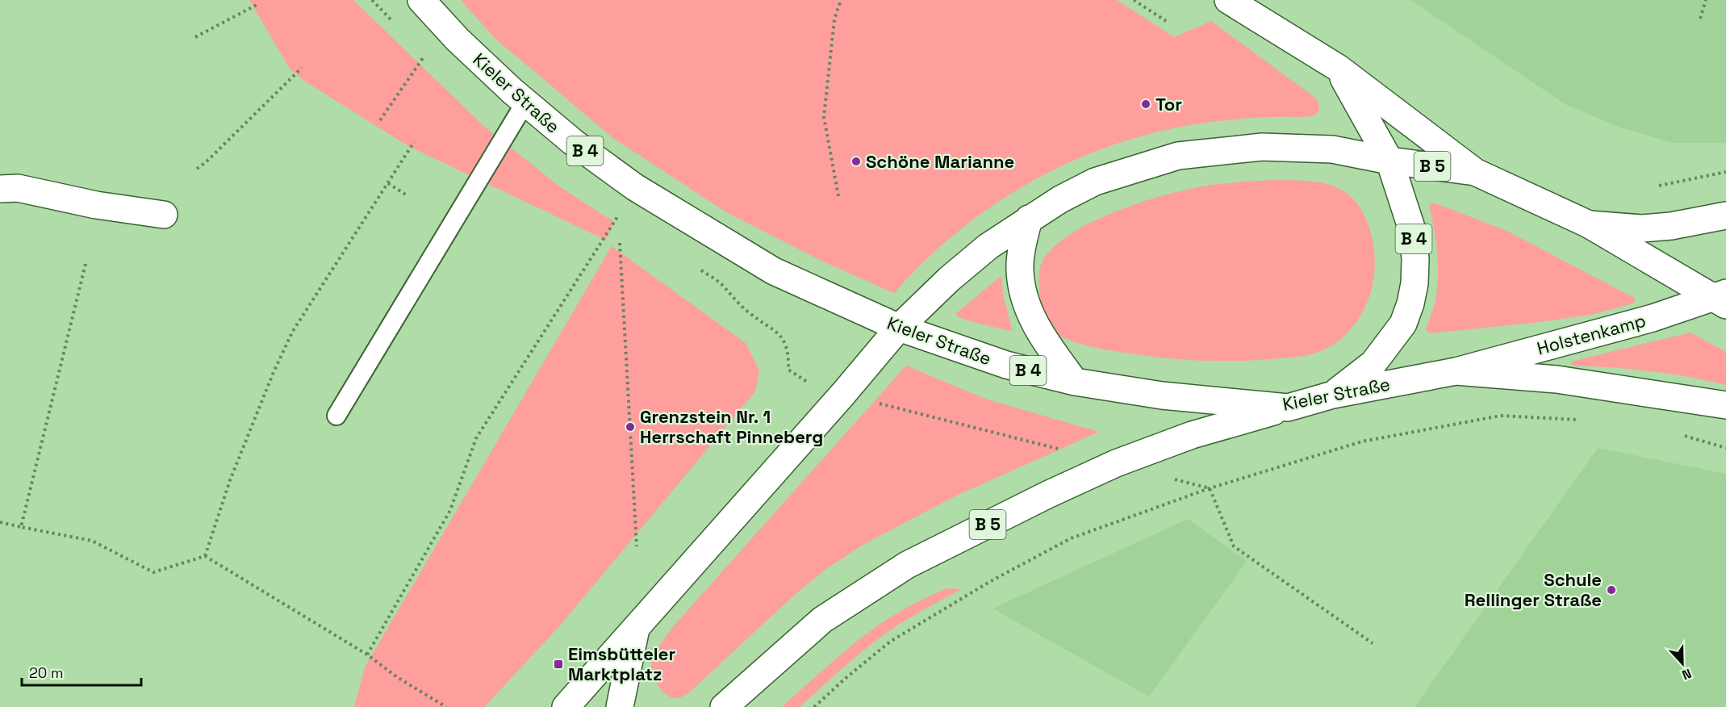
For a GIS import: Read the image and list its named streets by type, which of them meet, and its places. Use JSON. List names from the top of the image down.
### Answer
{
  "streets": {
    "main road": [
      "Kieler Straße",
      "B 4",
      "B 5",
      "Holstenkamp"
    ]
  },
  "crossings": [
    ["Kieler Straße", "B 4"],
    ["Kieler Straße", "B 5"],
    ["Kieler Straße", "Holstenkamp"],
    ["B 4", "B 5"],
    ["B 4", "Holstenkamp"]
  ],
  "places": {
    "other": [
      "Tor",
      "Schöne Marianne",
      "Grenzstein Nr. 1 Herrschaft Pinneberg",
      "Schule Rellinger Straße"
    ],
    "transit": ["Eimsbütteler Marktplatz"]
  },
  "scale_bar": "20 m",
  "north": "bottom"
}
